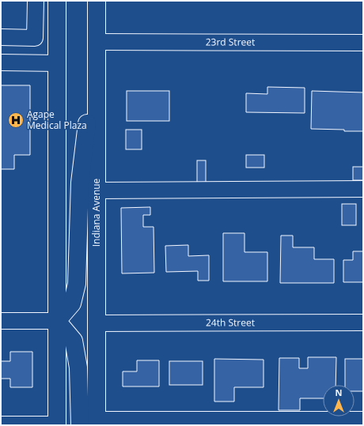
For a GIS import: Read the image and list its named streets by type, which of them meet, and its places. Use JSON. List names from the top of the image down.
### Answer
{
  "streets": {
    "main road": ["Indiana Avenue"],
    "street": ["23rd Street", "24th Street"]
  },
  "crossings": [
    ["23rd Street", "Indiana Avenue"],
    ["Indiana Avenue", "24th Street"]
  ],
  "places": {
    "hospital": ["Agape Medical Plaza"]
  },
  "north": "top"
}
